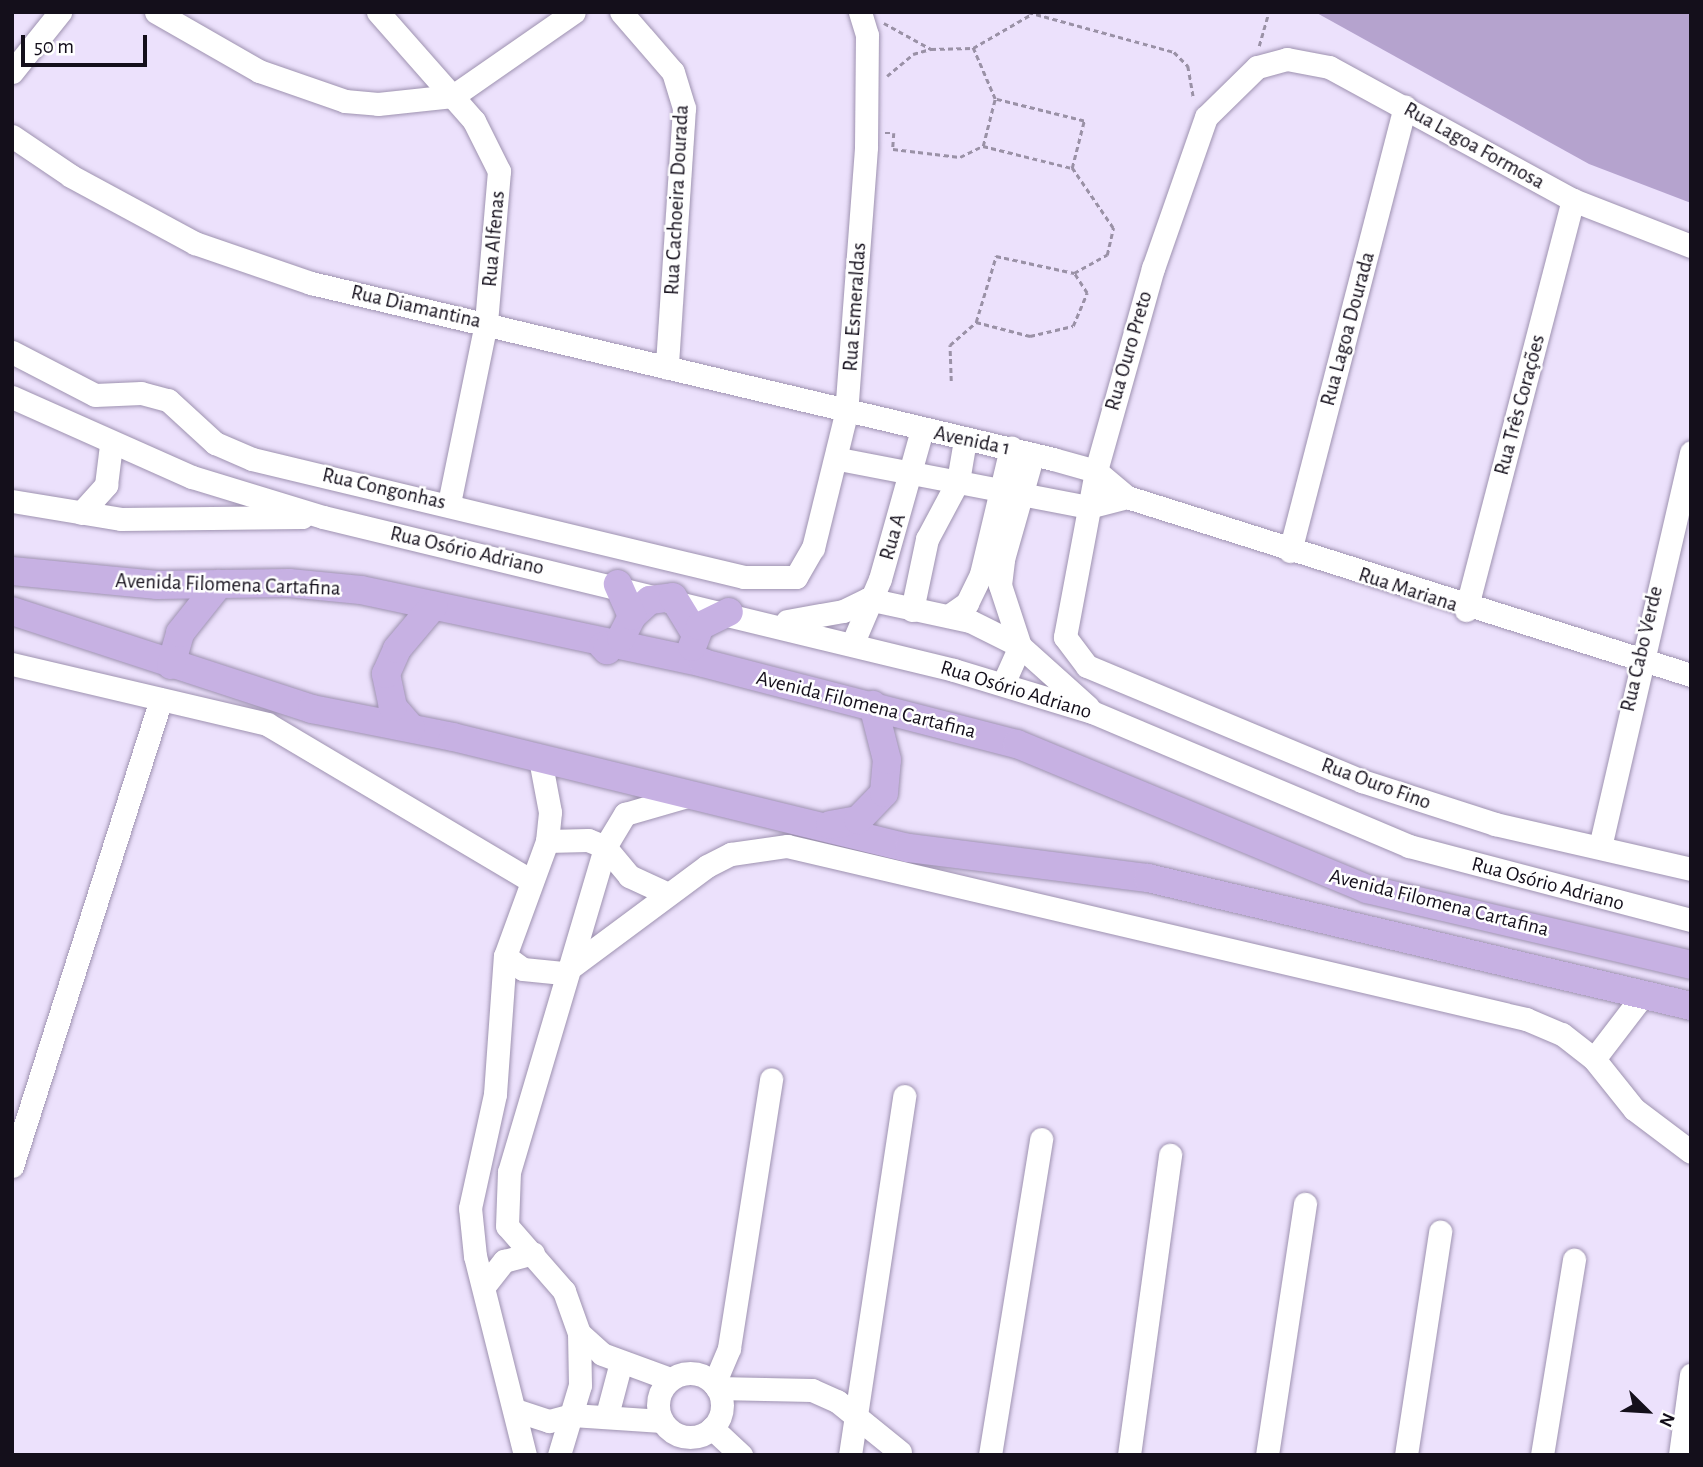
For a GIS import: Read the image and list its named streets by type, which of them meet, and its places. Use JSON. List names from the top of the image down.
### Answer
{
  "streets": {
    "main road": ["Avenida Filomena Cartafina"],
    "street": [
      "Rua Lagoa Formosa",
      "Rua Cachoeira Dourada",
      "Rua Alfenas",
      "Rua Diamantina",
      "Rua Esmeraldas",
      "Rua Lagoa Dourada",
      "Rua Ouro Preto",
      "Rua Três Corações",
      "Avenida 1",
      "Rua Congonhas",
      "Rua A",
      "Rua Osório Adriano",
      "Rua Mariana",
      "Rua Cabo Verde",
      "Rua Ouro Fino"
    ]
  },
  "crossings": [
    ["Rua Lagoa Formosa", "Rua Lagoa Dourada"],
    ["Rua Lagoa Formosa", "Rua Ouro Preto"],
    ["Rua Lagoa Formosa", "Rua Três Corações"],
    ["Rua Cachoeira Dourada", "Rua Diamantina"],
    ["Rua Alfenas", "Rua Diamantina"],
    ["Rua Alfenas", "Rua Congonhas"],
    ["Rua Diamantina", "Rua Esmeraldas"],
    ["Rua Diamantina", "Avenida 1"],
    ["Rua Esmeraldas", "Avenida 1"],
    ["Rua Esmeraldas", "Rua Congonhas"],
    ["Rua Lagoa Dourada", "Rua Mariana"],
    ["Rua Ouro Preto", "Avenida 1"],
    ["Rua Ouro Preto", "Rua Mariana"],
    ["Rua Ouro Preto", "Rua Ouro Fino"],
    ["Rua Três Corações", "Rua Mariana"],
    ["Avenida 1", "Rua A"],
    ["Avenida 1", "Rua Mariana"],
    ["Rua A", "Rua Osório Adriano"],
    ["Rua Mariana", "Rua Cabo Verde"],
    ["Rua Cabo Verde", "Rua Ouro Fino"]
  ],
  "scale_bar": "50 m",
  "north": "bottom right"
}
